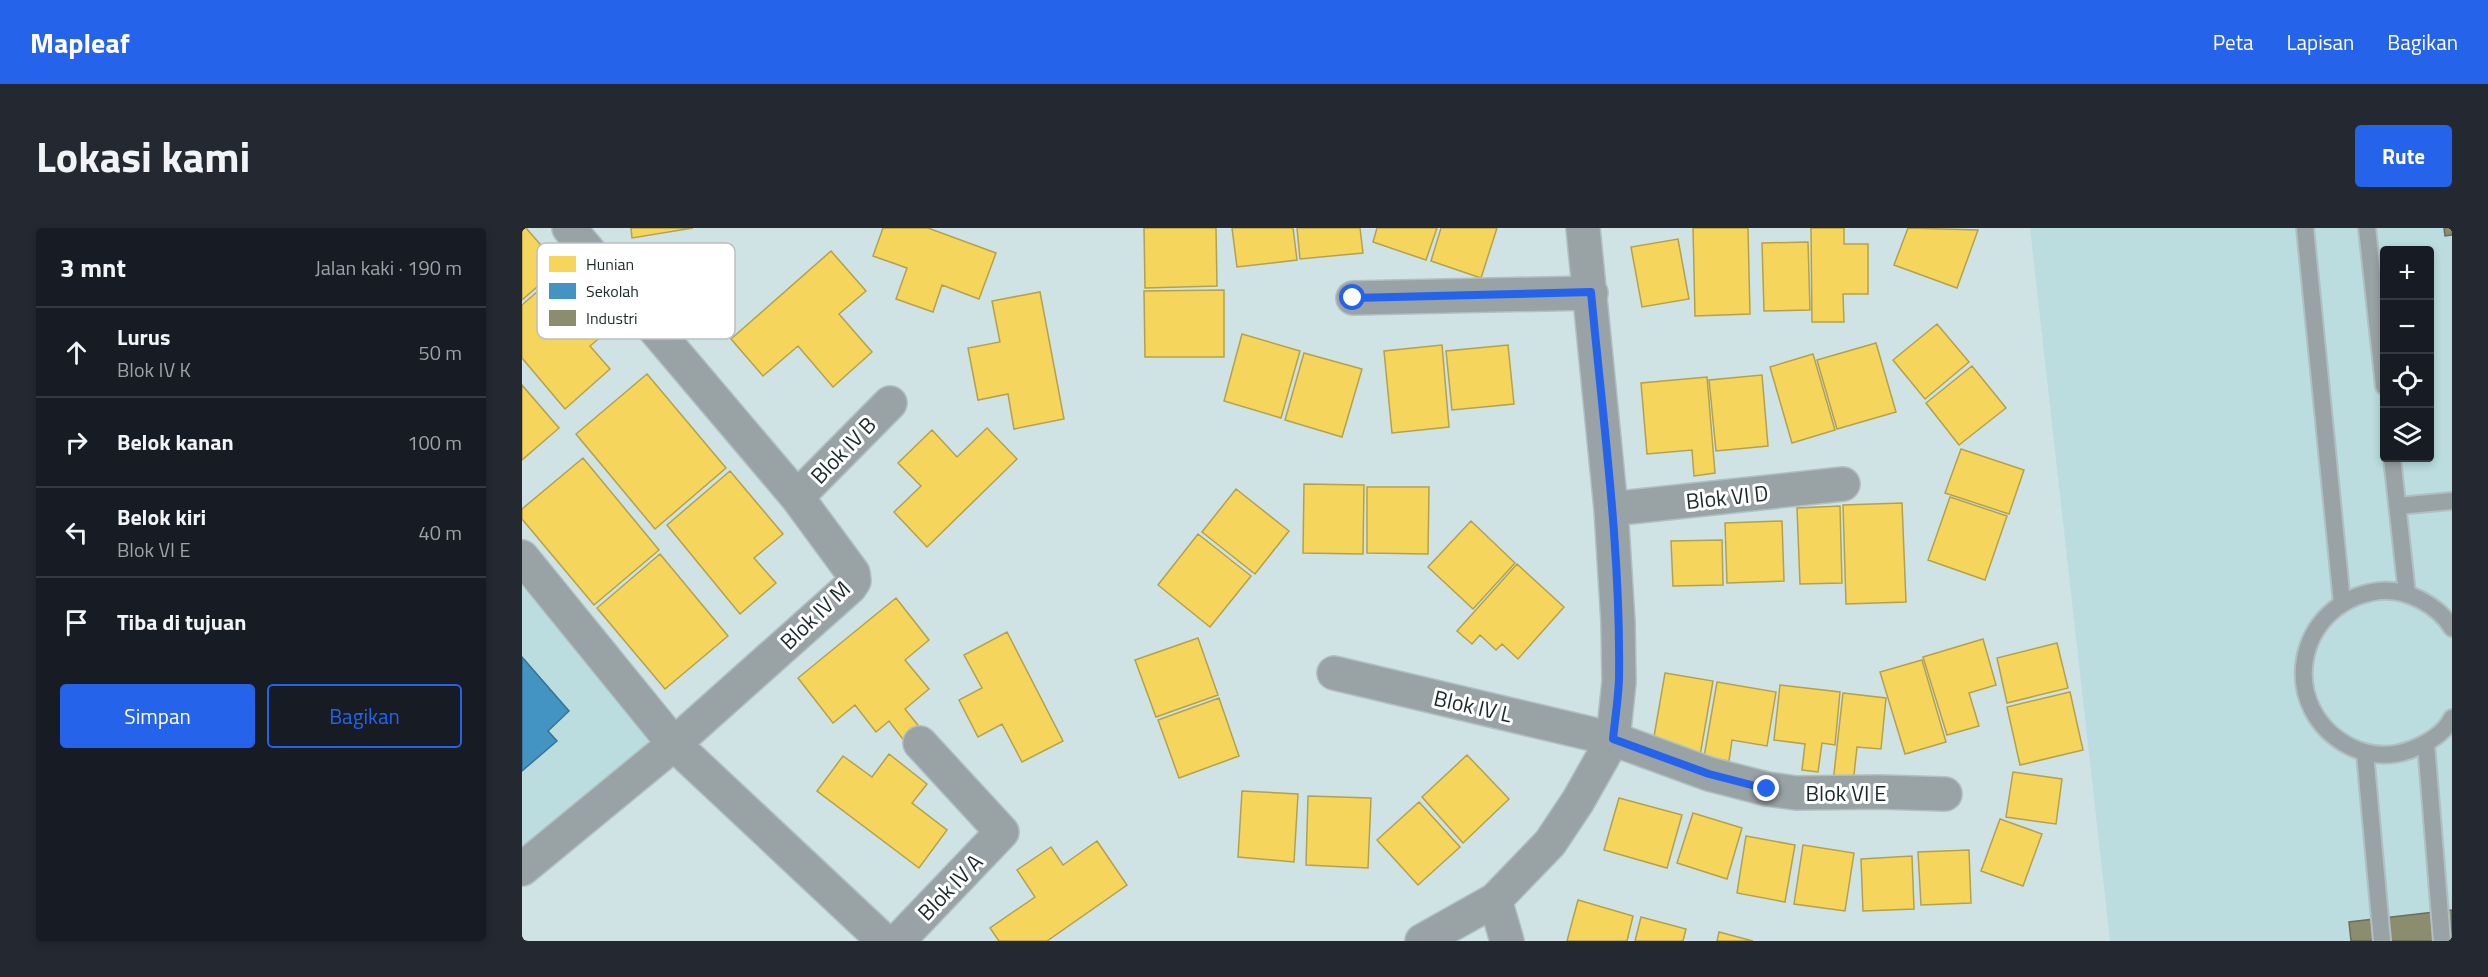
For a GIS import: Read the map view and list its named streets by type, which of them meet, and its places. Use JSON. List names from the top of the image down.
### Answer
{
  "streets": {
    "street": [
      "Blok IV B",
      "Blok VI D",
      "Blok IV M",
      "Blok IV L",
      "Blok VI E",
      "Blok IV A"
    ]
  },
  "crossings": [
    ["Blok IV B", "Blok IV M"],
    ["Blok IV L", "Blok VI E"]
  ],
  "legend": ["Hunian", "Sekolah", "Industri"],
  "page": {
    "header": "Mapleaf",
    "nav": ["Peta", "Lapisan", "Bagikan"],
    "title": "Lokasi kami",
    "buttons": [
      "Rute",
      ["Simpan", "Bagikan"]
    ],
    "heading": ["3 mnt", "Jalan kaki · 190 m"],
    "map_buttons": ["+", "−"],
    "list": [
      ["Lurus", "Blok IV K", "50 m"],
      ["Belok kanan", "100 m"],
      ["Belok kiri", "Blok VI E", "40 m"],
      "Tiba di tujuan"
    ]
  }
}
